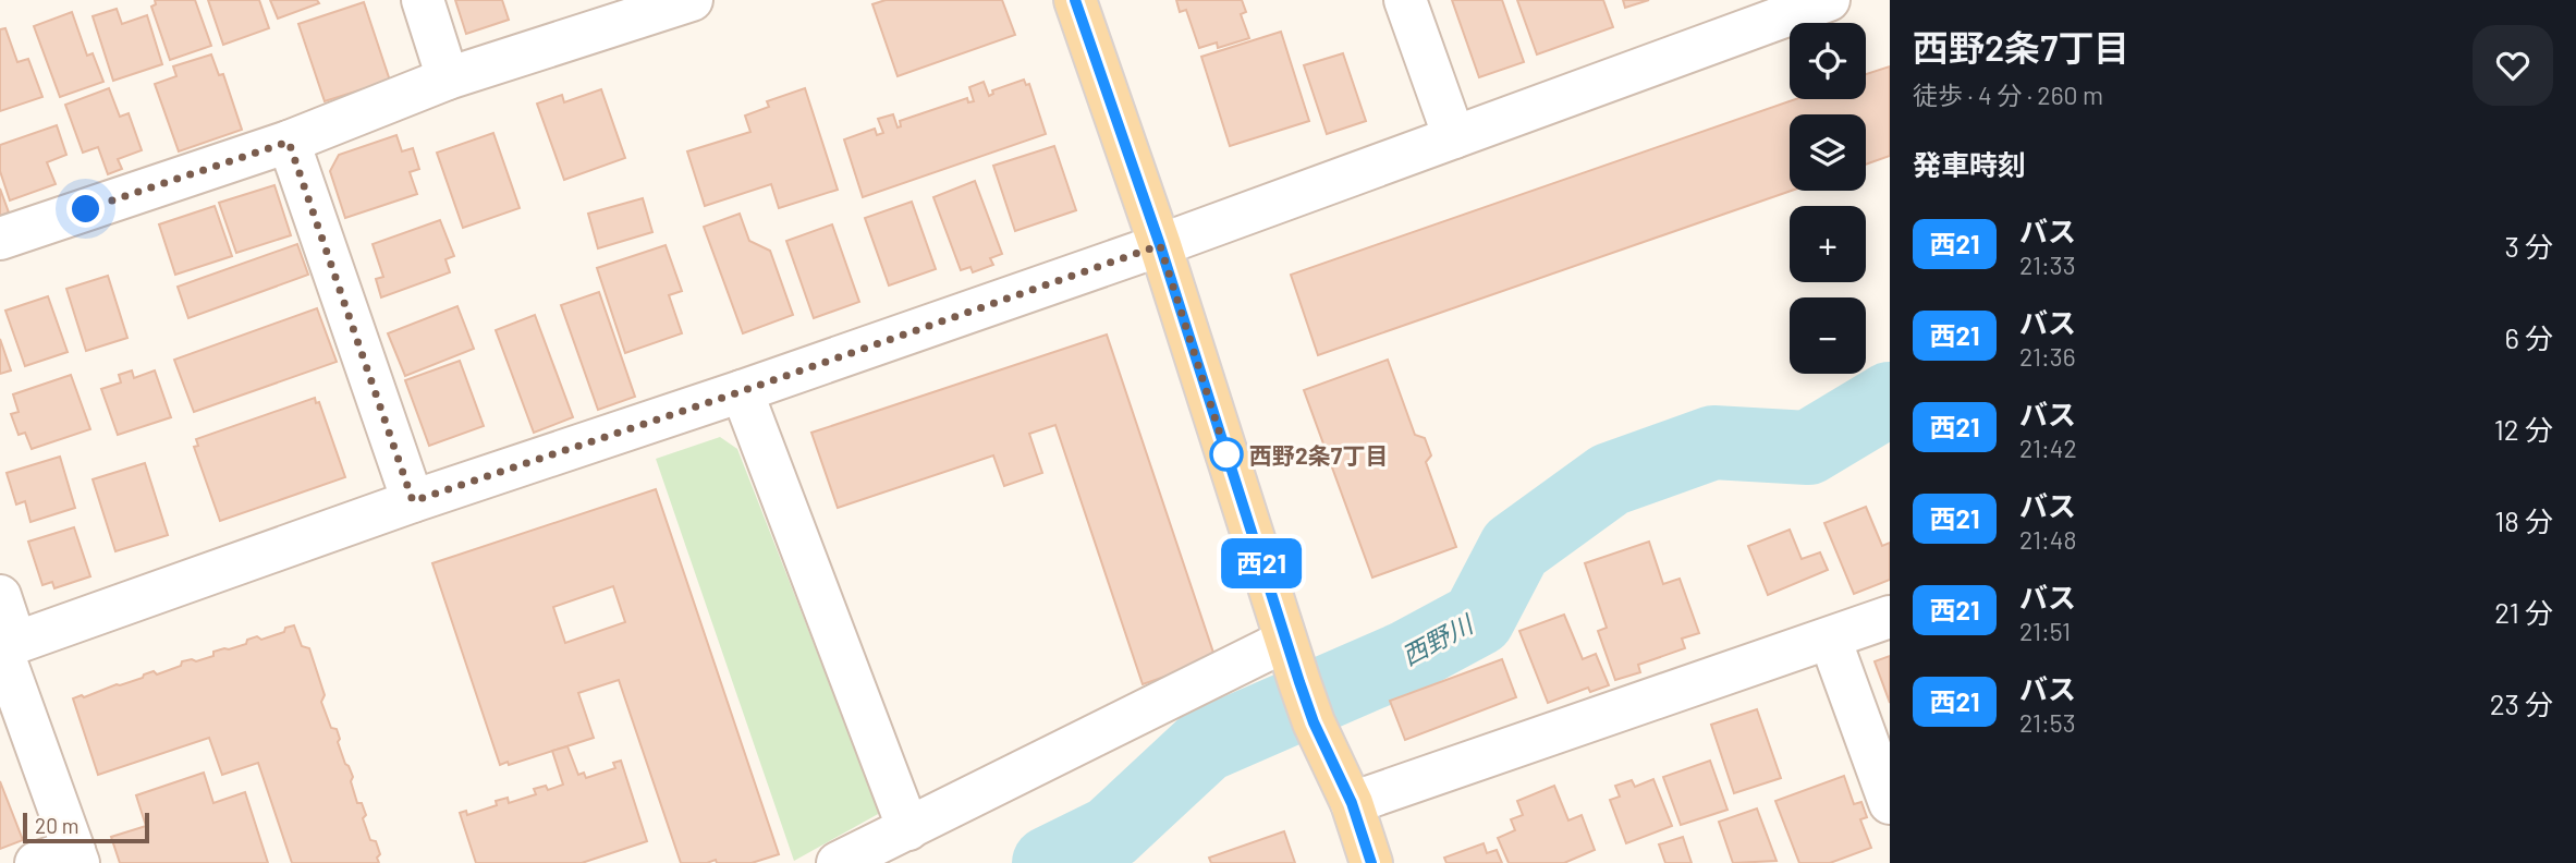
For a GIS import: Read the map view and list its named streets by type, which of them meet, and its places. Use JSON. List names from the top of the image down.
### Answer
{
  "water": ["西野川"],
  "places": ["西野2条7丁目"],
  "lines": ["bus line 西21"],
  "scale_bar": "20 m",
  "page": {
    "on_map": "西21",
    "heading": [
      ["西野2条7丁目", "徒歩 · 4 分 · 260 m"],
      "発車時刻"
    ],
    "map_buttons": ["+", "−"],
    "list": [
      {
        "mark": "西21",
        "name": "バス",
        "note": "21:33",
        "value": "3 分"
      },
      {
        "mark": "西21",
        "name": "バス",
        "note": "21:36",
        "value": "6 分"
      },
      {
        "mark": "西21",
        "name": "バス",
        "note": "21:42",
        "value": "12 分"
      },
      {
        "mark": "西21",
        "name": "バス",
        "note": "21:48",
        "value": "18 分"
      },
      {
        "mark": "西21",
        "name": "バス",
        "note": "21:51",
        "value": "21 分"
      },
      {
        "mark": "西21",
        "name": "バス",
        "note": "21:53",
        "value": "23 分"
      }
    ],
    "scale": "20 m"
  }
}
